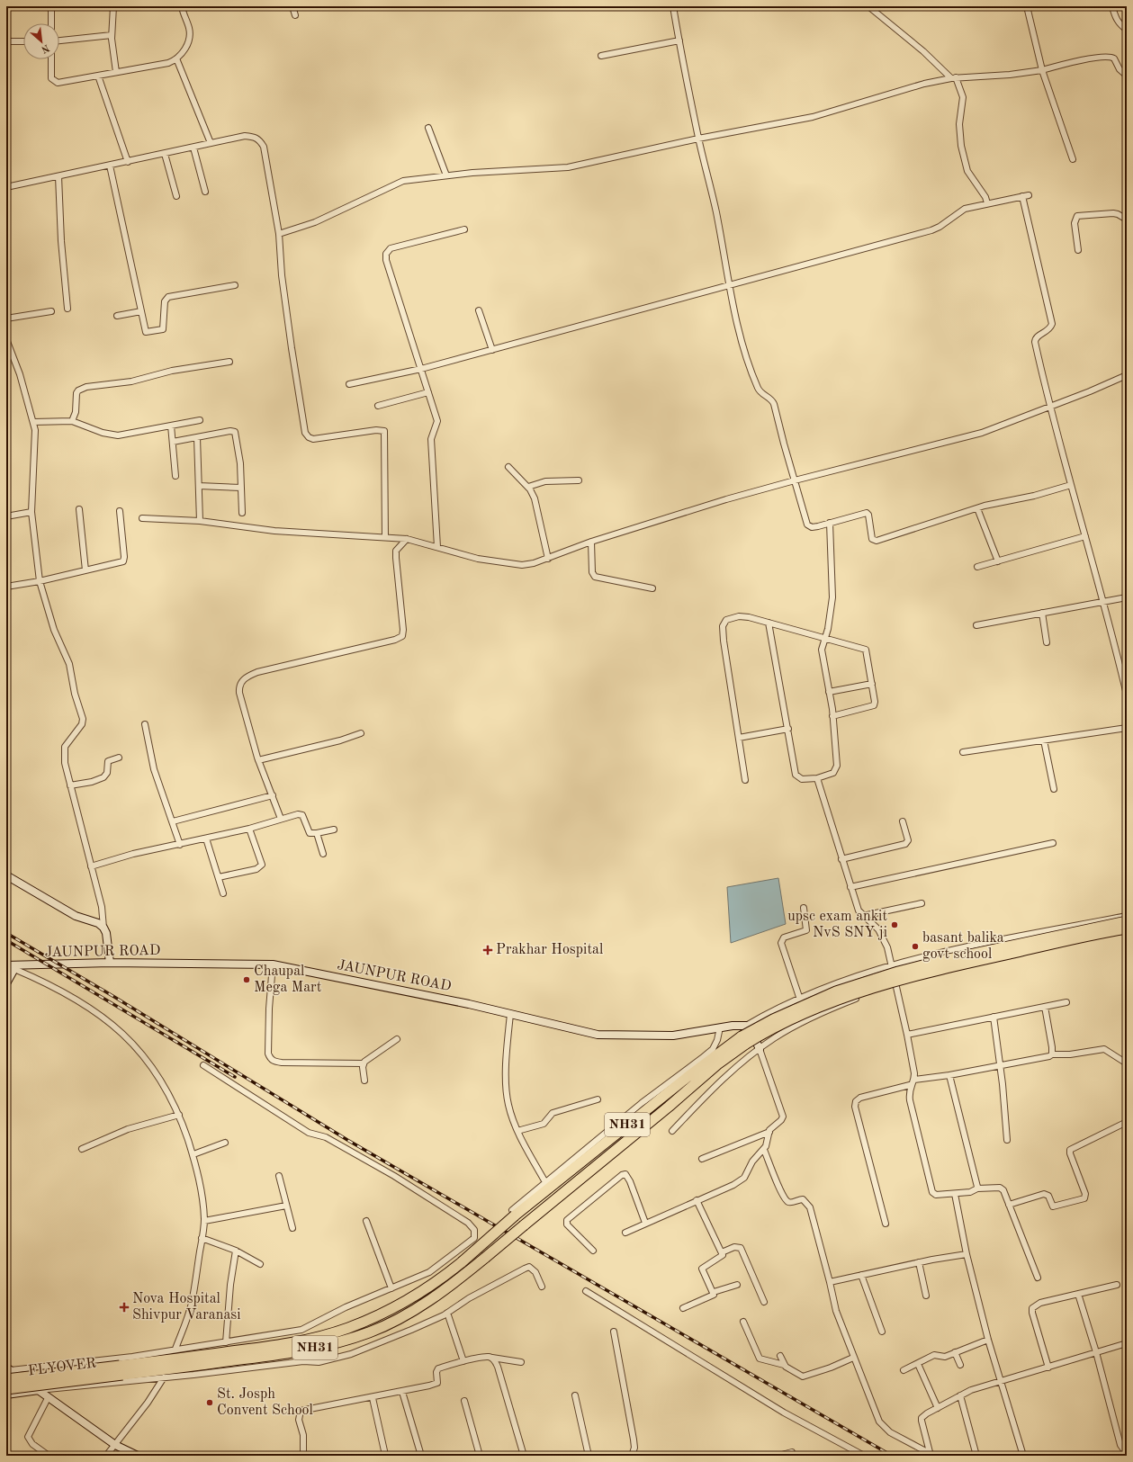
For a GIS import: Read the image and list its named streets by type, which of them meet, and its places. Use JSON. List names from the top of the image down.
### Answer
{
  "streets": {
    "highway": ["NH31", "FLYOVER"],
    "street": ["JAUNPUR ROAD"]
  },
  "crossings": [
    ["NH31", "FLYOVER"]
  ],
  "places": {
    "other": [
      "upsc exam ankit NvS SNY ji",
      "basant balika govt school",
      "Chaupal Mega Mart",
      "St. Josph Convent School"
    ],
    "health": ["Prakhar Hospital", "Nova Hospital Shivpur Varanasi"]
  },
  "north": "bottom right"
}
